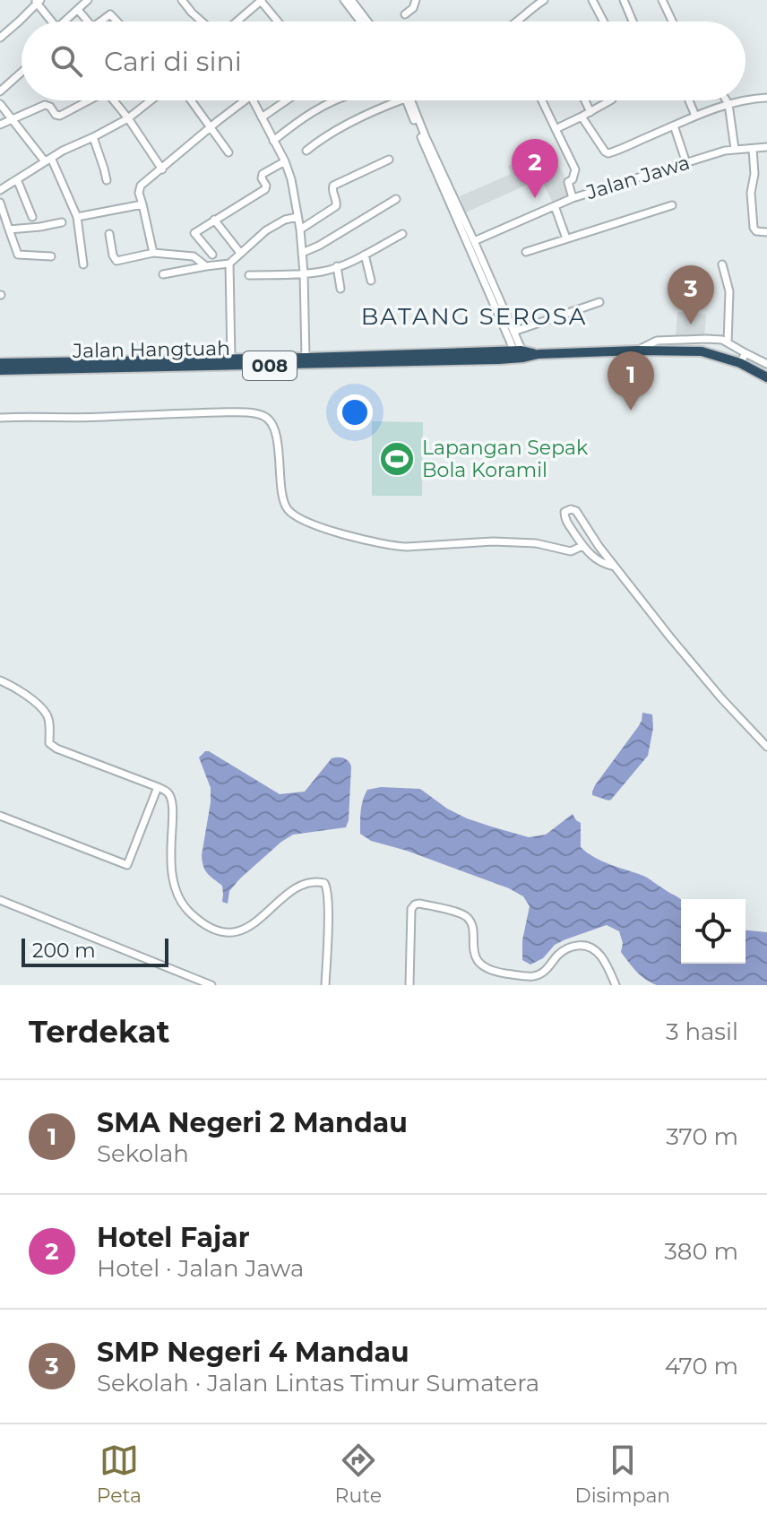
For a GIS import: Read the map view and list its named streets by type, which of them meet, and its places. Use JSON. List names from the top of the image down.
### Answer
{
  "streets": {
    "highway": ["Jalan Hangtuah", "008"],
    "street": ["Jalan Jawa"]
  },
  "crossings": [
    ["Jalan Hangtuah", "008"]
  ],
  "districts": ["BATANG SEROSA"],
  "places": {
    "sports": ["Lapangan Sepak Bola Koramil"]
  },
  "scale_bar": "200 m",
  "page": {
    "search": "Cari di sini",
    "pins": ["2", "3", "1"],
    "scale": "200 m",
    "heading": ["Terdekat", "3 hasil"],
    "list": [
      {
        "mark": "1",
        "name": "SMA Negeri 2 Mandau",
        "note": "Sekolah",
        "value": "370 m"
      },
      {
        "mark": "2",
        "name": "Hotel Fajar",
        "note": "Hotel · Jalan Jawa",
        "value": "380 m"
      },
      {
        "mark": "3",
        "name": "SMP Negeri 4 Mandau",
        "note": "Sekolah · Jalan Lintas Timur Sumatera",
        "value": "470 m"
      }
    ],
    "nav": ["Peta", "Rute", "Disimpan"]
  }
}
